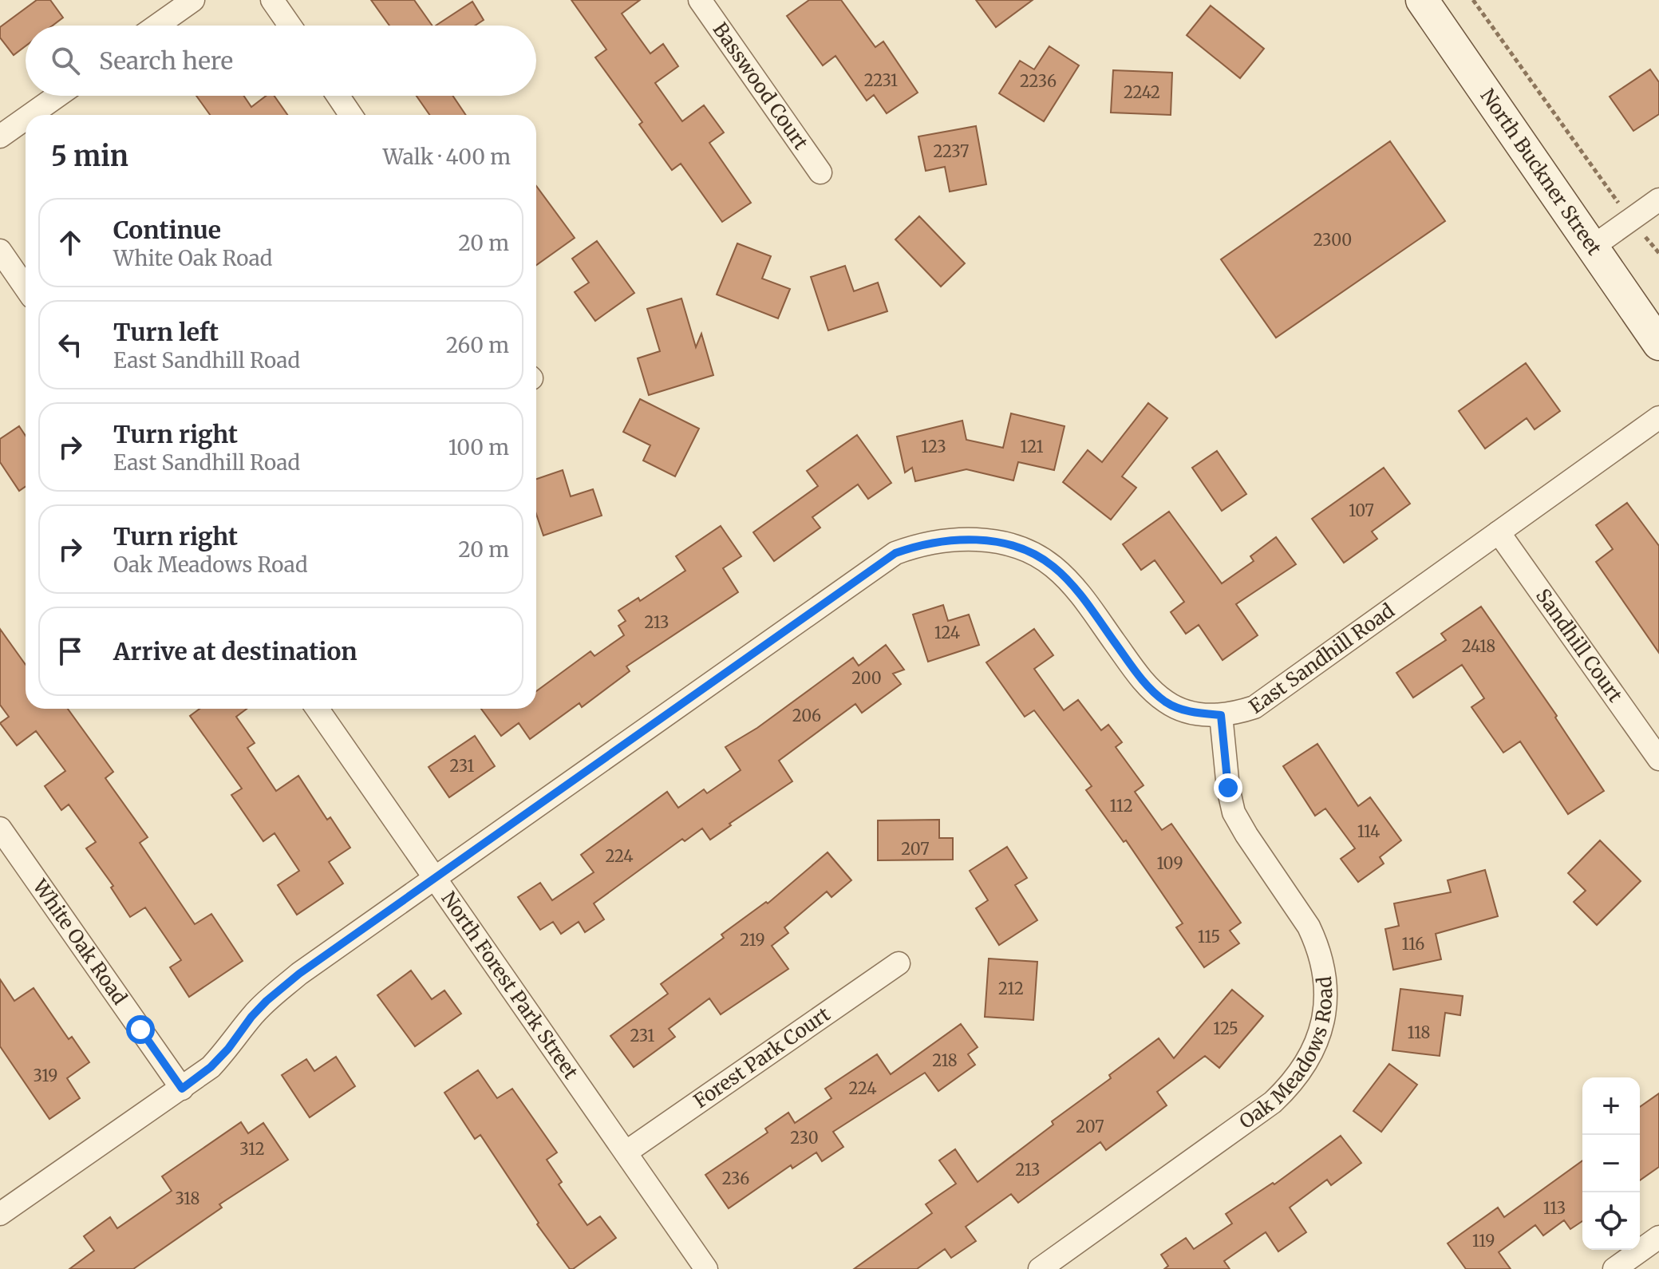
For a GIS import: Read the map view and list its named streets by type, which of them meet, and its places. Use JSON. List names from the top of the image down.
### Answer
{
  "streets": {
    "main road": ["North Buckner Street"],
    "street": [
      "Basswood Court",
      "Sandhill Court",
      "East Sandhill Road",
      "White Oak Road",
      "North Forest Park Street",
      "Oak Meadows Road",
      "Forest Park Court"
    ]
  },
  "crossings": [
    ["Sandhill Court", "East Sandhill Road"],
    ["East Sandhill Road", "White Oak Road"],
    ["East Sandhill Road", "North Forest Park Street"],
    ["East Sandhill Road", "Oak Meadows Road"],
    ["North Forest Park Street", "Forest Park Court"]
  ],
  "house_numbers": [
    "2231",
    "2236",
    "2242",
    "2237",
    "2300",
    "123",
    "121",
    "107",
    "213",
    "124",
    "2418",
    "200",
    "206",
    "231",
    "112",
    "114",
    "207",
    "224",
    "109",
    "115",
    "219",
    "116",
    "212",
    "125",
    "118",
    "231",
    "218",
    "319",
    "224",
    "207",
    "230",
    "312",
    "213",
    "236",
    "318",
    "113",
    "119"
  ],
  "page": {
    "search": "Search here",
    "heading": ["5 min", "Walk · 400 m"],
    "list": [
      ["Continue", "White Oak Road", "20 m"],
      ["Turn left", "East Sandhill Road", "260 m"],
      ["Turn right", "East Sandhill Road", "100 m"],
      ["Turn right", "Oak Meadows Road", "20 m"],
      "Arrive at destination"
    ],
    "map_buttons": ["+", "−"]
  }
}
